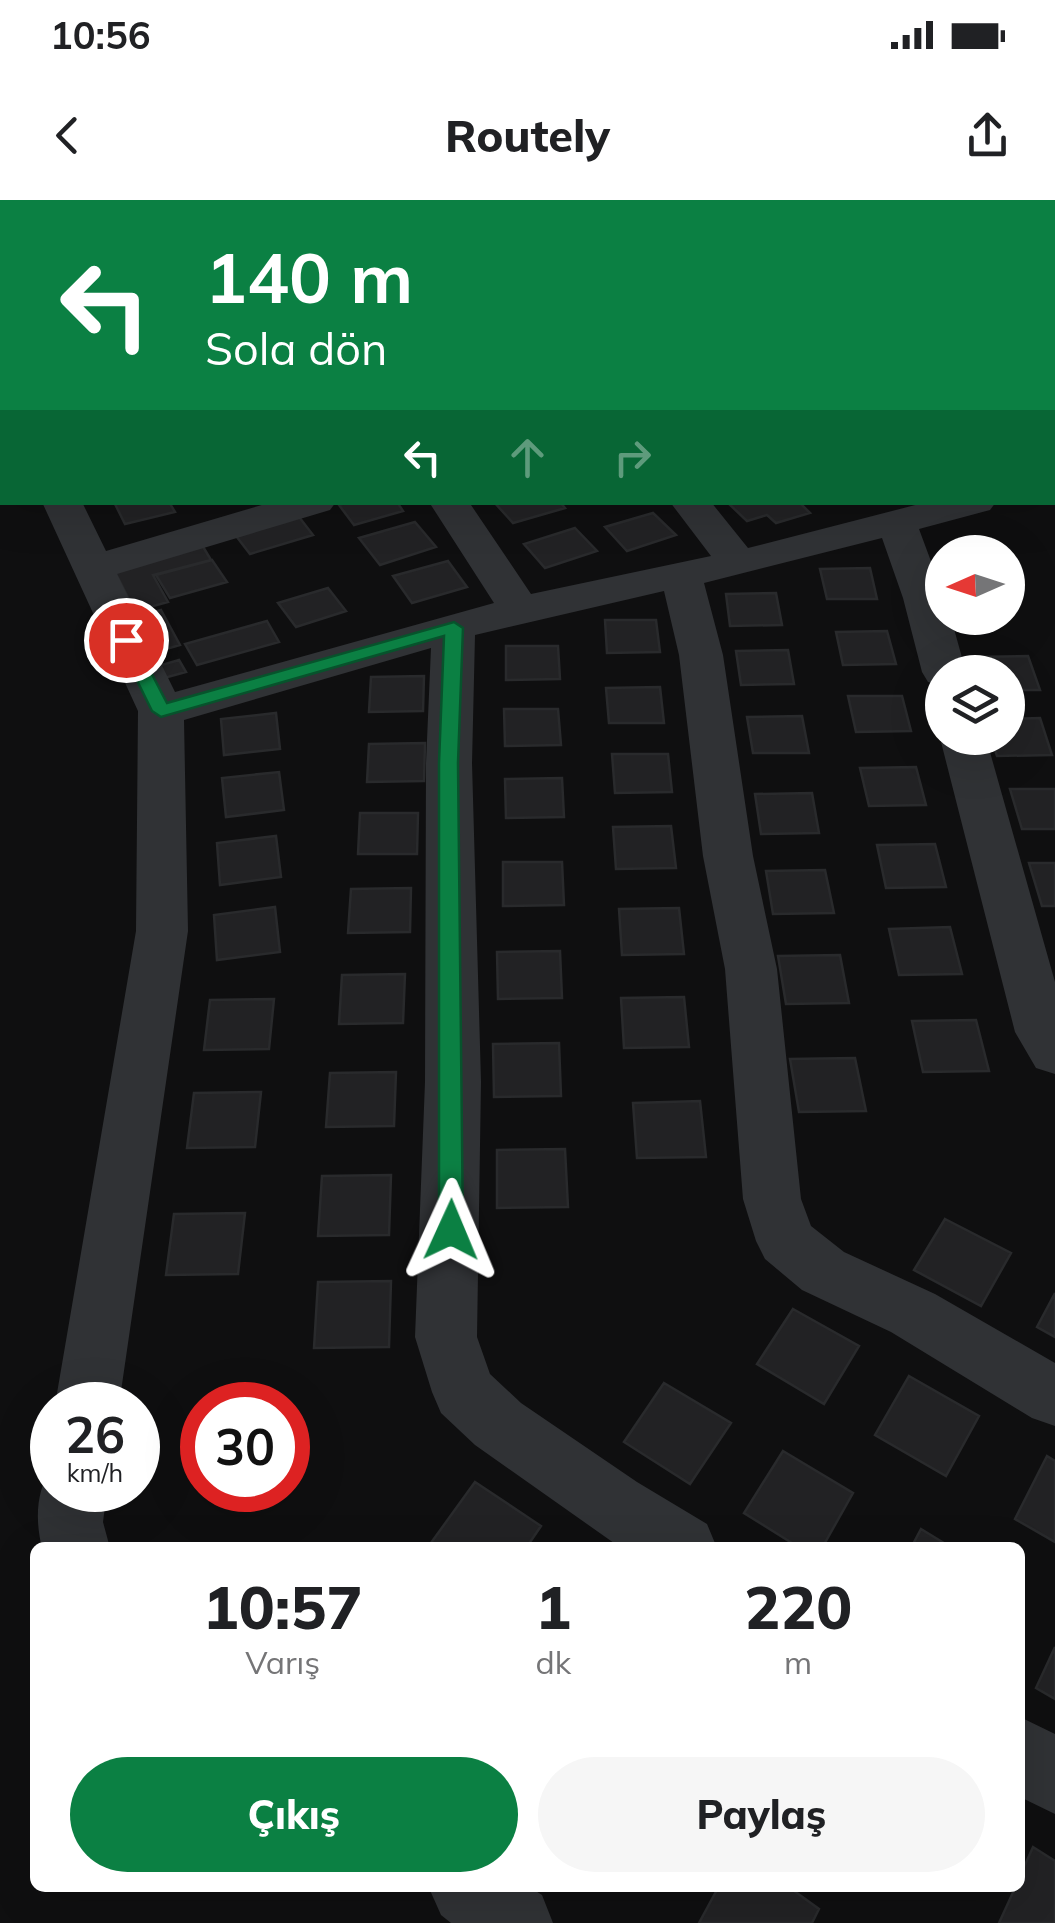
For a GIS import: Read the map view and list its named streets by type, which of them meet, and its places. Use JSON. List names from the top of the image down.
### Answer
{
  "north": "left",
  "page": {
    "status": "10:56",
    "header": "Routely",
    "turn": ["140 m", "Sola dön"],
    "speed": "26 km/h",
    "limit": "30",
    "eta": [
      "10:57",
      "Varış",
      "1",
      "dk",
      "220",
      "m"
    ],
    "buttons": ["Çıkış", "Paylaş"]
  }
}
